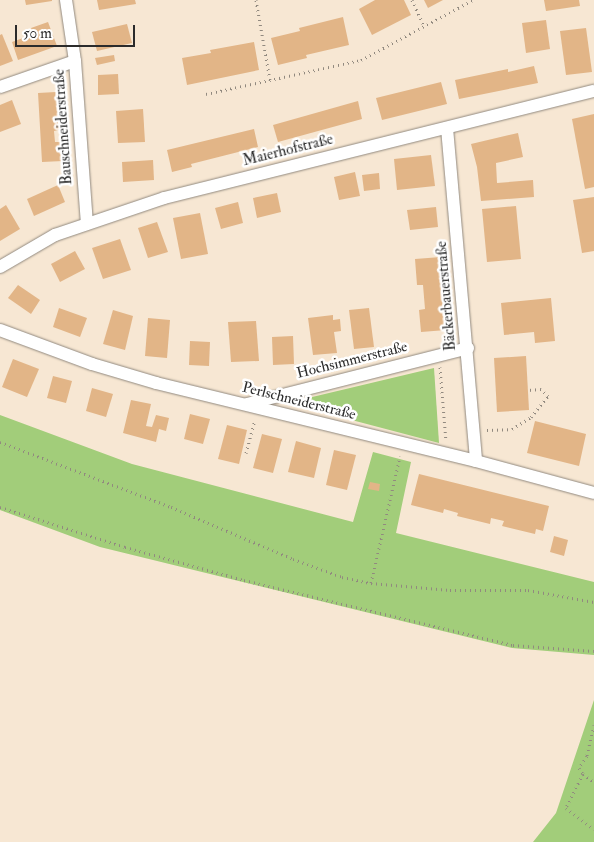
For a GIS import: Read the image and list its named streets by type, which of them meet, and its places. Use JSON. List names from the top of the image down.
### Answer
{
  "streets": {
    "street": [
      "Bauschneiderstraße",
      "Maierhofstraße",
      "Bäckerbauerstraße",
      "Hochsimmerstraße",
      "Perlschneiderstraße"
    ]
  },
  "crossings": [
    ["Bauschneiderstraße", "Maierhofstraße"],
    ["Maierhofstraße", "Bäckerbauerstraße"],
    ["Bäckerbauerstraße", "Hochsimmerstraße"],
    ["Bäckerbauerstraße", "Perlschneiderstraße"],
    ["Hochsimmerstraße", "Perlschneiderstraße"]
  ],
  "scale_bar": "50 m"
}
